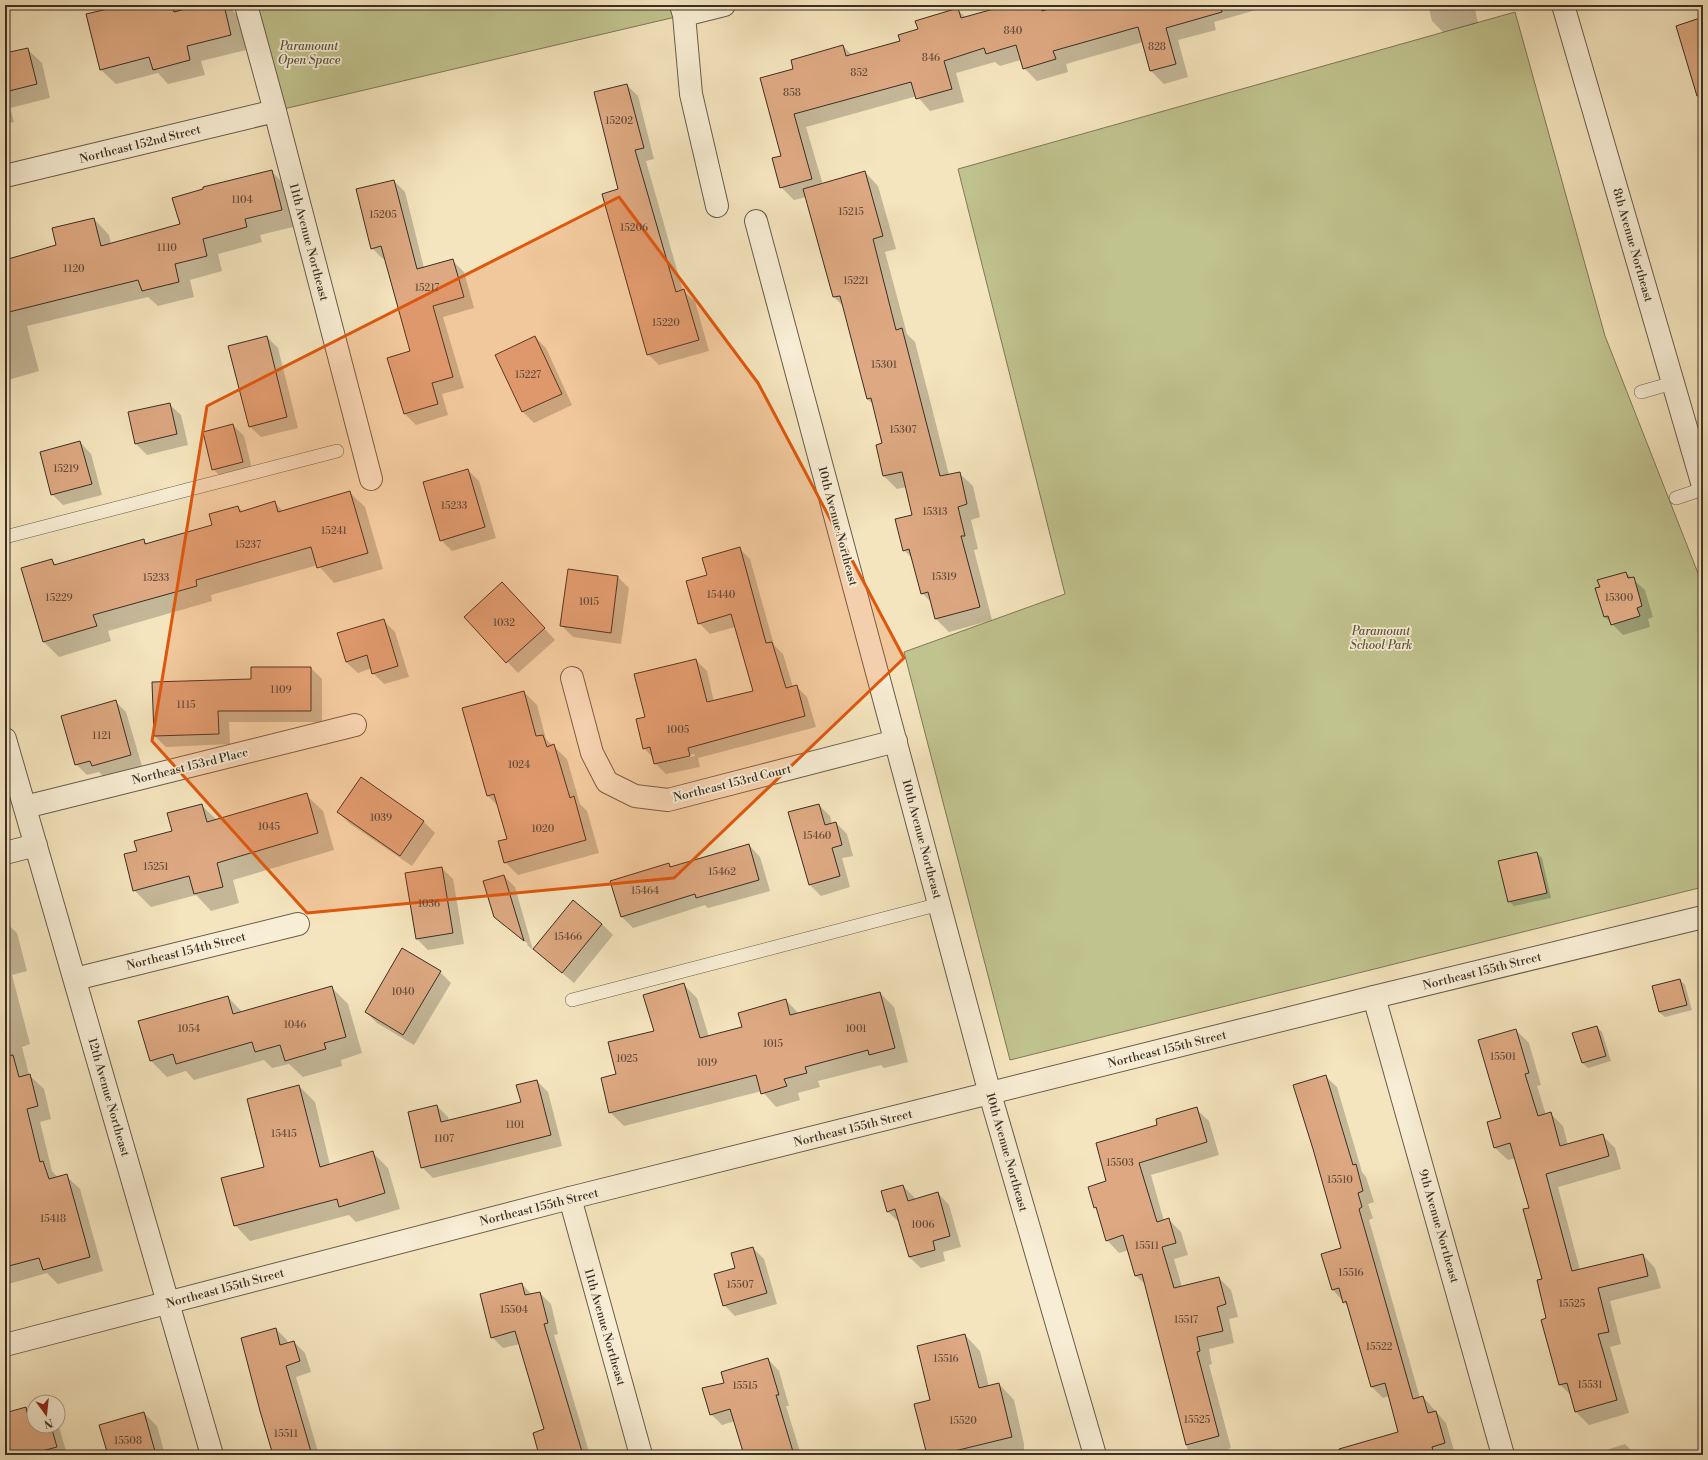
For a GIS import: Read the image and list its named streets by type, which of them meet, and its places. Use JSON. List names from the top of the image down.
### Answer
{
  "streets": {
    "street": [
      "Northeast 152nd Street",
      "11th Avenue Northeast",
      "8th Avenue Northeast",
      "10th Avenue Northeast",
      "Northeast 153rd Place",
      "Northeast 153rd Court",
      "Northeast 154th Street",
      "Northeast 155th Street",
      "12th Avenue Northeast",
      "9th Avenue Northeast"
    ]
  },
  "crossings": [
    ["Northeast 152nd Street", "11th Avenue Northeast"],
    ["11th Avenue Northeast", "Northeast 155th Street"],
    ["10th Avenue Northeast", "Northeast 153rd Court"],
    ["10th Avenue Northeast", "Northeast 155th Street"],
    ["Northeast 153rd Place", "12th Avenue Northeast"],
    ["Northeast 154th Street", "12th Avenue Northeast"],
    ["Northeast 155th Street", "12th Avenue Northeast"],
    ["Northeast 155th Street", "9th Avenue Northeast"]
  ],
  "parks": ["Paramount Open Space", "Paramount School Park"],
  "house_numbers": [
    "840",
    "828",
    "846",
    "852",
    "858",
    "15202",
    "1104",
    "15215",
    "15205",
    "15206",
    "1110",
    "1120",
    "15221",
    "15217",
    "15220",
    "15301",
    "15227",
    "15307",
    "15219",
    "15233",
    "15313",
    "15241",
    "15237",
    "15319",
    "15233",
    "15440",
    "15229",
    "15300",
    "1015",
    "1032",
    "1109",
    "1115",
    "1005",
    "1121",
    "1024",
    "1039",
    "1045",
    "1020",
    "15460",
    "15251",
    "15462",
    "15464",
    "1036",
    "15466",
    "1040",
    "1046",
    "1054",
    "1001",
    "1015",
    "15501",
    "1025",
    "1019",
    "1101",
    "15415",
    "1107",
    "15503",
    "15510",
    "15418",
    "1006",
    "15511",
    "15516",
    "15507",
    "15525",
    "15504",
    "15517",
    "15522",
    "15516",
    "15531",
    "15515",
    "15525",
    "15520",
    "15511",
    "15508"
  ],
  "north": "bottom"
}
